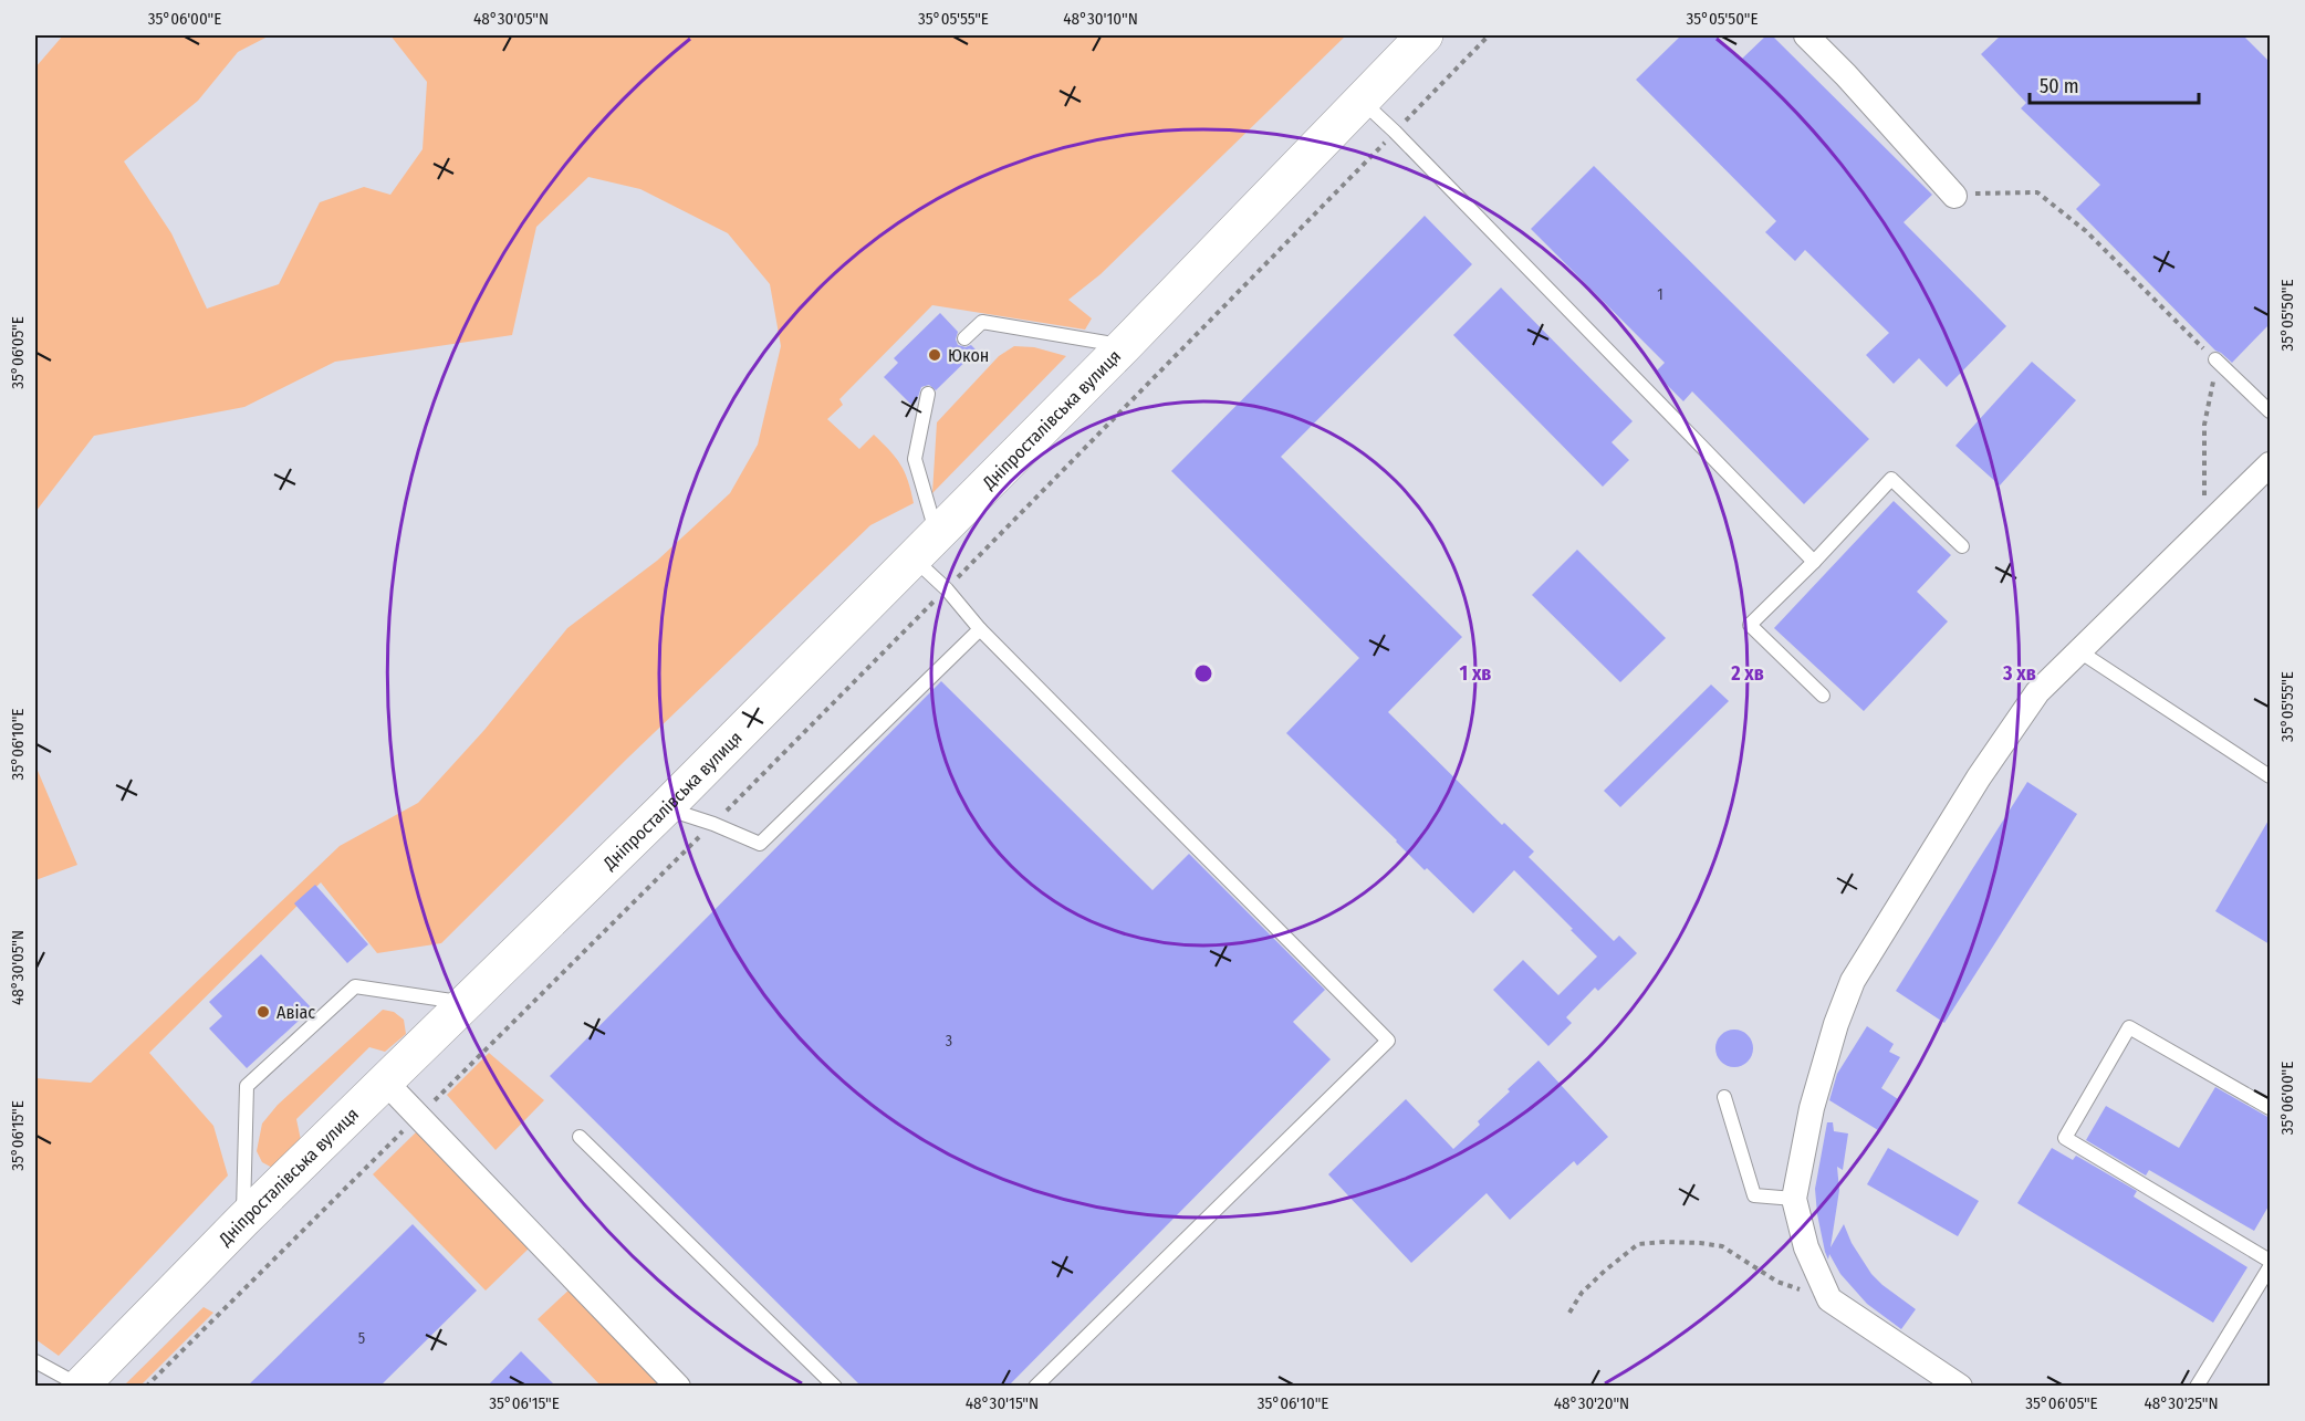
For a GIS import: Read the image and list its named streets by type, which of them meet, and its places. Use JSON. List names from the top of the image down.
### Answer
{
  "streets": {
    "street": ["Дніпросталівська вулиця"]
  },
  "places": ["Юкон", "Авіас"],
  "house_numbers": ["1", "3", "5"],
  "scale_bar": "50 m",
  "coordinates": [
    "35°06'00\"E",
    "48°30'05\"N",
    "35°05'55\"E",
    "48°30'10\"N",
    "35°05'50\"E",
    "35°06'05\"E",
    "35°06'10\"E",
    "35°06'15\"E",
    "48°30'15\"N",
    "48°30'20\"N",
    "48°30'25\"N"
  ],
  "rings": ["1 хв", "2 хв", "3 хв"]
}
